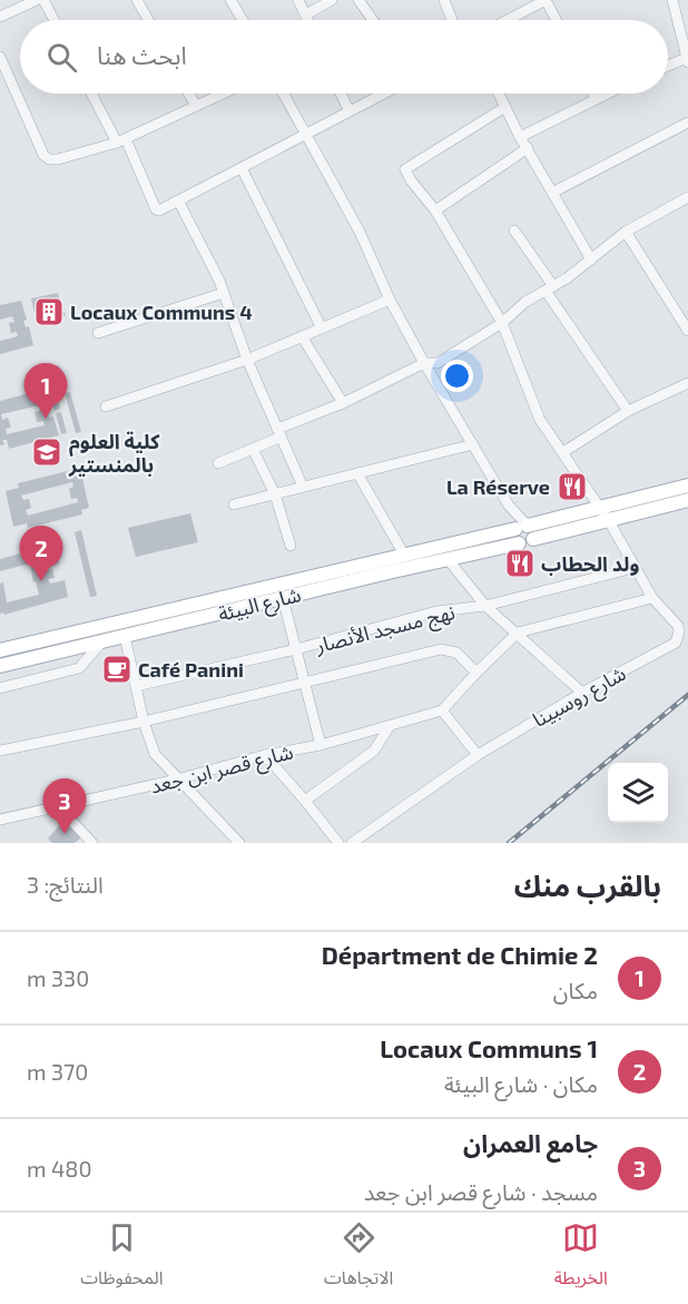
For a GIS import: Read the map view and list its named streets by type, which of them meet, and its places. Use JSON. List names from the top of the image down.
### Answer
{
  "streets": {
    "main road": ["شارع البيئة"],
    "street": ["نهج مسجد الأنصار", "شارع روسبينا", "شارع قصر ابن جعد"]
  },
  "crossings": [
    ["شارع البيئة", "شارع روسبينا"],
    ["نهج مسجد الأنصار", "شارع روسبينا"]
  ],
  "places": {
    "building": ["Locaux Communs 4"],
    "school or university": ["كلية العلوم بالمنستير"],
    "restaurant": ["La Réserve", "ولد الحطاب"],
    "cafe": ["Café Panini"]
  },
  "page": {
    "search": "ابحث هنا",
    "pins": ["1", "2", "3"],
    "heading": ["بالقرب منك", "النتائج: 3"],
    "list": [
      {
        "mark": "1",
        "name": "Départment de Chimie 2",
        "note": "مكان",
        "value": "330 m"
      },
      {
        "mark": "2",
        "name": "Locaux Communs 1",
        "note": "مكان · شارع البيئة",
        "value": "370 m"
      },
      {
        "mark": "3",
        "name": "جامع العمران",
        "note": "مسجد · شارع قصر ابن جعد",
        "value": "480 m"
      }
    ],
    "nav": ["الخريطة", "الاتجاهات", "المحفوظات"]
  }
}
